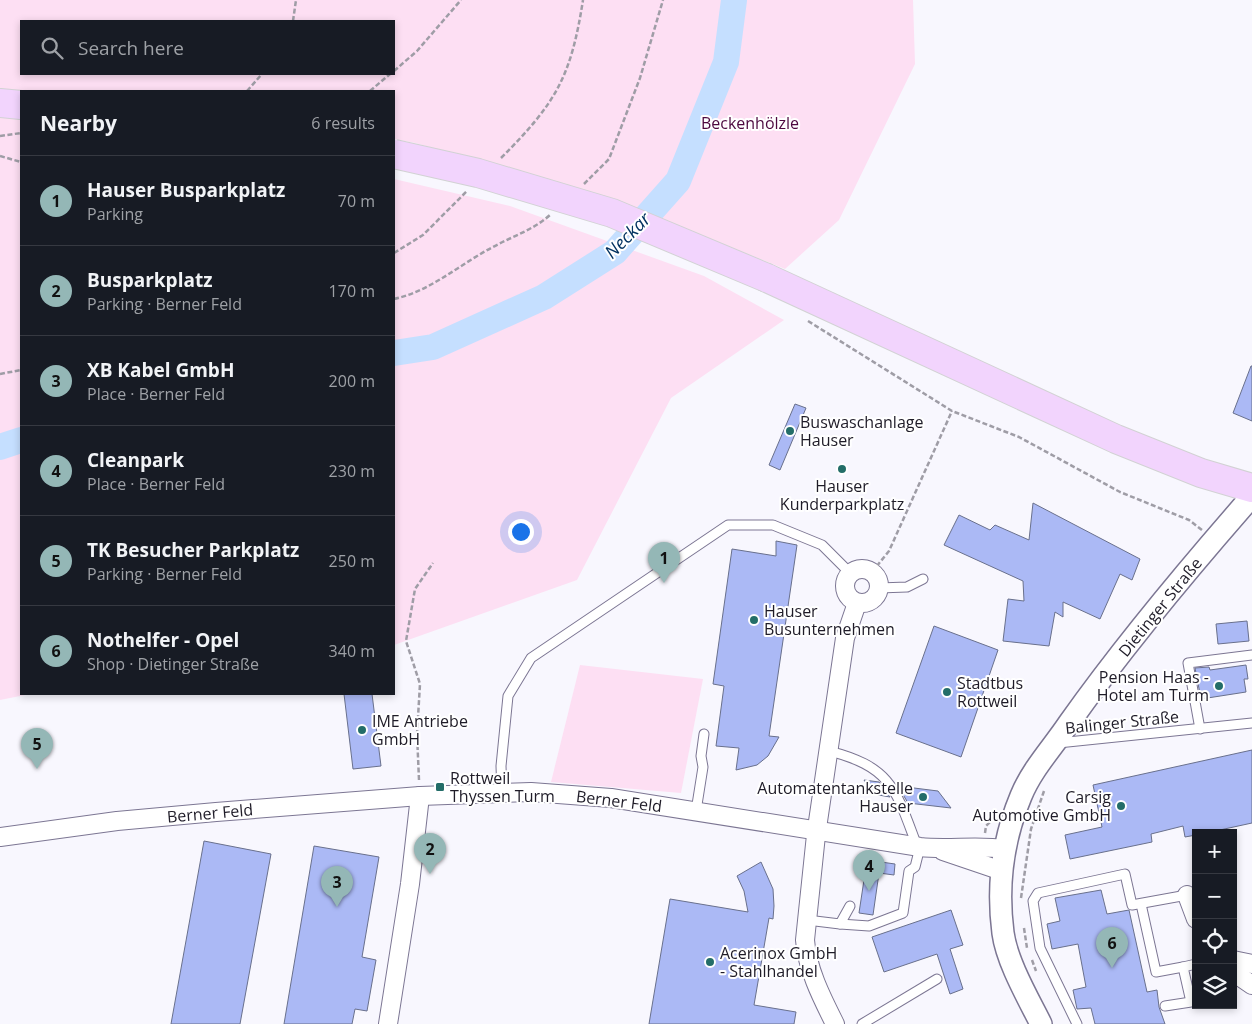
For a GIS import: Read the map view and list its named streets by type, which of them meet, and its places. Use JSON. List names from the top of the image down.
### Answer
{
  "streets": {
    "street": ["Dietinger Straße", "Berner Feld"],
    "lane": ["Balinger Straße"]
  },
  "crossings": [
    ["Dietinger Straße", "Balinger Straße"],
    ["Dietinger Straße", "Berner Feld"]
  ],
  "water": ["Neckar"],
  "parks": ["Beckenhölzle"],
  "places": {
    "other": [
      "Buswaschanlage Hauser",
      "Hauser Kunderparkplatz",
      "Hauser Busunternehmen",
      "Pension Haas - Hotel am Turm",
      "Stadtbus Rottweil",
      "IME Antriebe GmbH",
      "Automatentankstelle Hauser",
      "Carsig Automotive GmbH",
      "Acerinox GmbH - Stahlhandel"
    ],
    "transit": ["Rottweil Thyssen Turm"]
  },
  "page": {
    "search": "Search here",
    "heading": ["Nearby", "6 results"],
    "list": [
      {
        "mark": "1",
        "name": "Hauser Busparkplatz",
        "note": "Parking",
        "value": "70 m"
      },
      {
        "mark": "2",
        "name": "Busparkplatz",
        "note": "Parking · Berner Feld",
        "value": "170 m"
      },
      {
        "mark": "3",
        "name": "XB Kabel GmbH",
        "note": "Place · Berner Feld",
        "value": "200 m"
      },
      {
        "mark": "4",
        "name": "Cleanpark",
        "note": "Place · Berner Feld",
        "value": "230 m"
      },
      {
        "mark": "5",
        "name": "TK Besucher Parkplatz",
        "note": "Parking · Berner Feld",
        "value": "250 m"
      },
      {
        "mark": "6",
        "name": "Nothelfer - Opel",
        "note": "Shop · Dietinger Straße",
        "value": "340 m"
      }
    ],
    "pins": [
      "1",
      "5",
      "2",
      "4",
      "3",
      "6"
    ],
    "map_buttons": ["+", "−"]
  }
}
